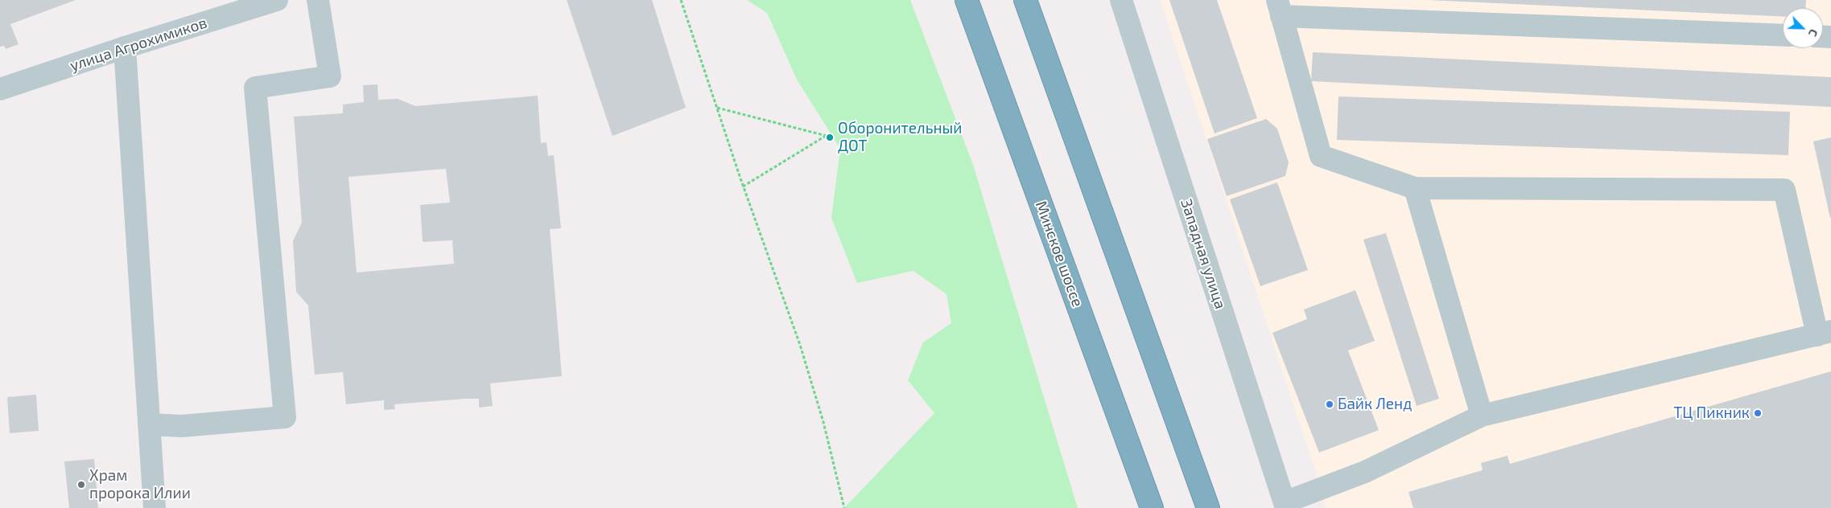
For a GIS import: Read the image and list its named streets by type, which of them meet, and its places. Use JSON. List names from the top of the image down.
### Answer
{
  "streets": {
    "highway": ["Минское шоссе"],
    "street": ["улица Агрохимиков", "Западная улица"]
  },
  "places": [
    "Оборонительный ДОТ",
    "Байк Ленд",
    "ТЦ Пикник",
    "Храм пророка Илии"
  ],
  "north": "bottom right"
}
